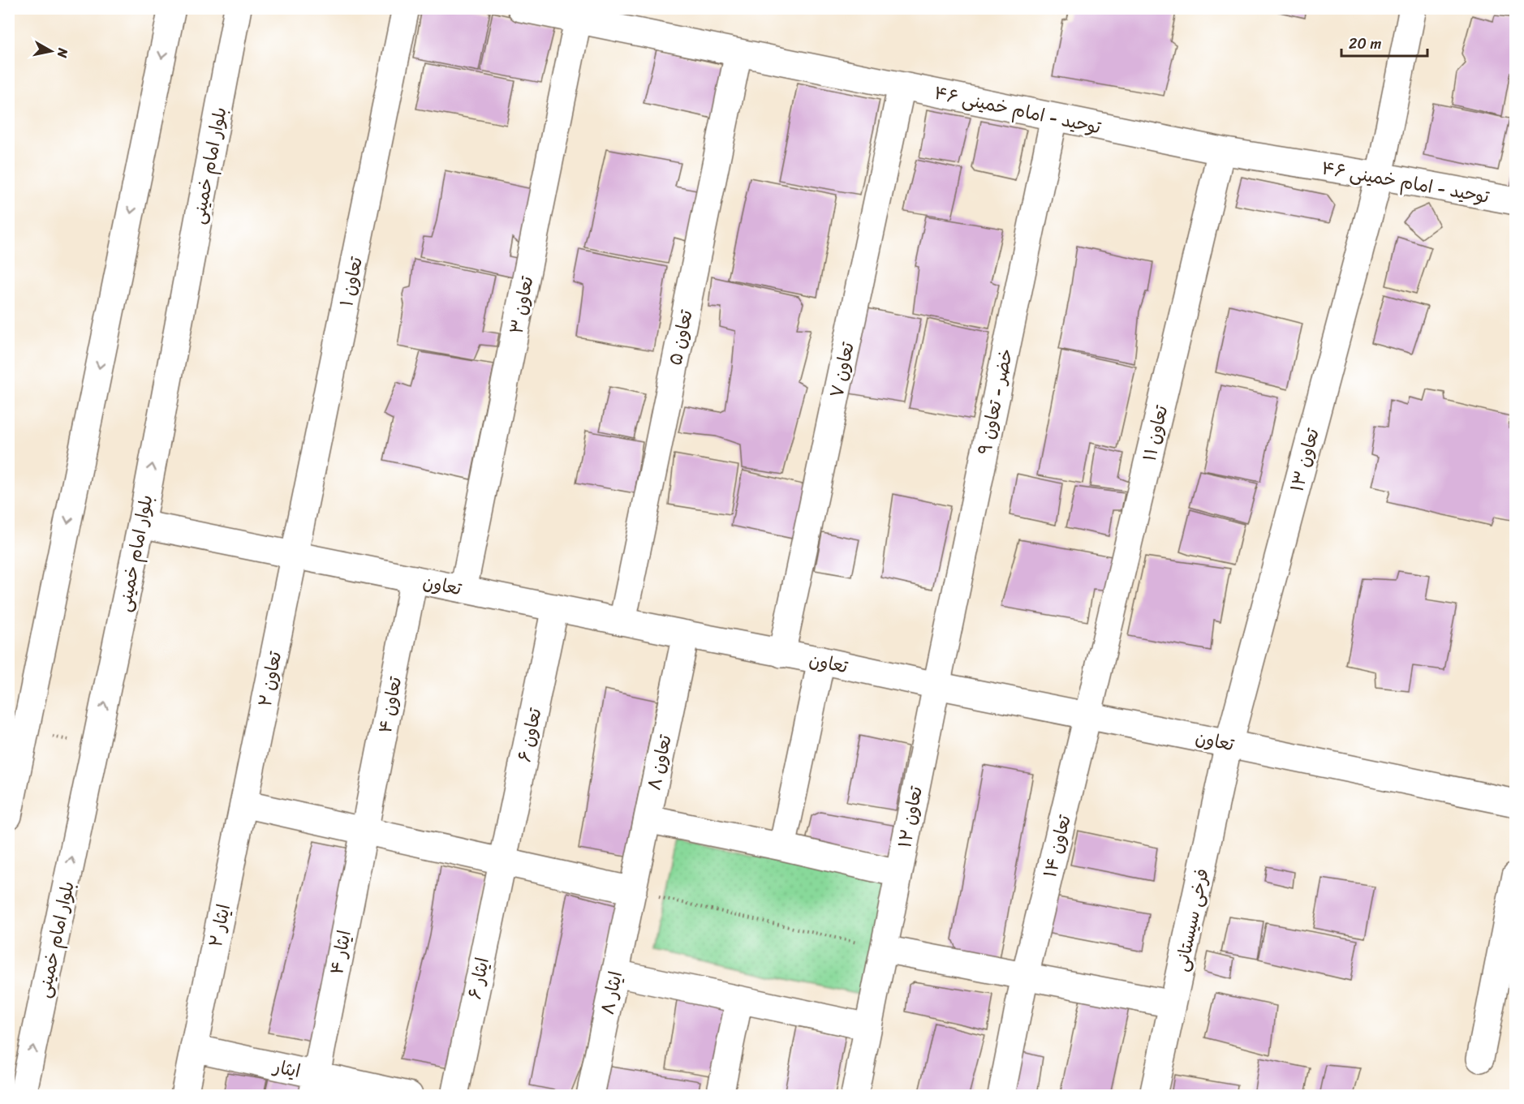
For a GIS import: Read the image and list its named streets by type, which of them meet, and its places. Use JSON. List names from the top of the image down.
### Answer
{
  "streets": {
    "street": [
      "توحید - امام خمینی ۴۶",
      "بلوار امام خمینی",
      "تعاون ۱",
      "تعاون ۳",
      "تعاون ۵",
      "تعاون ۷",
      "خضر - تعاون ۹",
      "تعاون ۱۱",
      "تعاون ۱۳",
      "تعاون",
      "تعاون ۲",
      "تعاون ۴",
      "تعاون ۶",
      "تعاون ۸",
      "تعاون ۱۲",
      "تعاون ۱۴",
      "فرخی سیستانی",
      "ایثار ۲",
      "ایثار ۴",
      "ایثار ۶",
      "ایثار ۸",
      "ایثار"
    ]
  },
  "crossings": [
    ["توحید - امام خمینی ۴۶", "تعاون ۳"],
    ["توحید - امام خمینی ۴۶", "تعاون ۵"],
    ["توحید - امام خمینی ۴۶", "تعاون ۷"],
    ["توحید - امام خمینی ۴۶", "خضر - تعاون ۹"],
    ["توحید - امام خمینی ۴۶", "تعاون ۱۱"],
    ["توحید - امام خمینی ۴۶", "تعاون ۱۳"],
    ["بلوار امام خمینی", "تعاون"],
    ["تعاون ۱", "تعاون"],
    ["تعاون ۱", "تعاون ۲"],
    ["تعاون ۳", "تعاون"],
    ["تعاون ۵", "تعاون"],
    ["تعاون ۷", "تعاون"],
    ["خضر - تعاون ۹", "تعاون"],
    ["خضر - تعاون ۹", "تعاون ۱۲"],
    ["تعاون ۱۱", "تعاون"],
    ["تعاون ۱۱", "تعاون ۱۴"],
    ["تعاون ۱۳", "تعاون"],
    ["تعاون ۱۳", "فرخی سیستانی"],
    ["تعاون", "تعاون ۲"],
    ["تعاون", "تعاون ۴"],
    ["تعاون", "تعاون ۶"],
    ["تعاون", "تعاون ۸"],
    ["تعاون", "تعاون ۱۲"],
    ["تعاون", "تعاون ۱۴"],
    ["تعاون", "فرخی سیستانی"],
    ["تعاون ۲", "ایثار ۲"],
    ["تعاون ۴", "ایثار ۴"],
    ["تعاون ۶", "ایثار ۶"],
    ["تعاون ۸", "ایثار ۸"],
    ["ایثار ۲", "ایثار"],
    ["ایثار ۴", "ایثار"]
  ],
  "scale_bar": "20 m",
  "north": "right"
}
